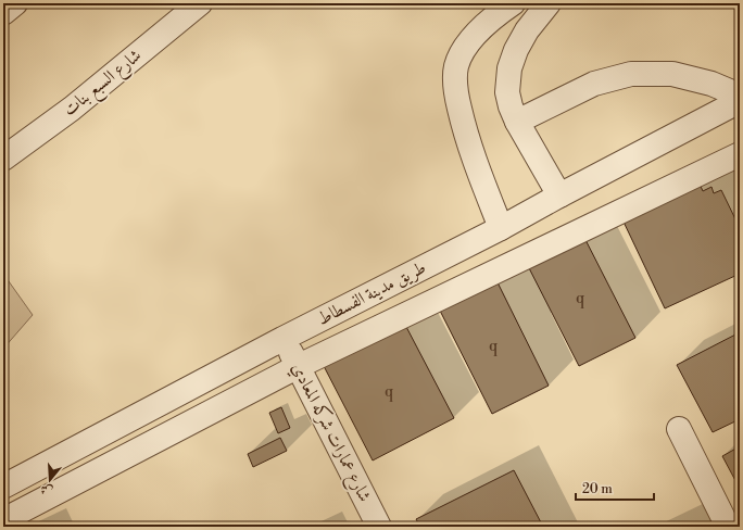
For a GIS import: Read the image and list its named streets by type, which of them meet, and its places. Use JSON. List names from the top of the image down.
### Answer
{
  "streets": {
    "street": ["شارع السبع بنات", "طريق مدينة الفسطاط", "شارع عمارات شركه المعادي"]
  },
  "crossings": [
    ["طريق مدينة الفسطاط", "شارع عمارات شركه المعادي"]
  ],
  "house_numbers": ["q", "q", "q"],
  "scale_bar": "20 m",
  "north": "bottom"
}
